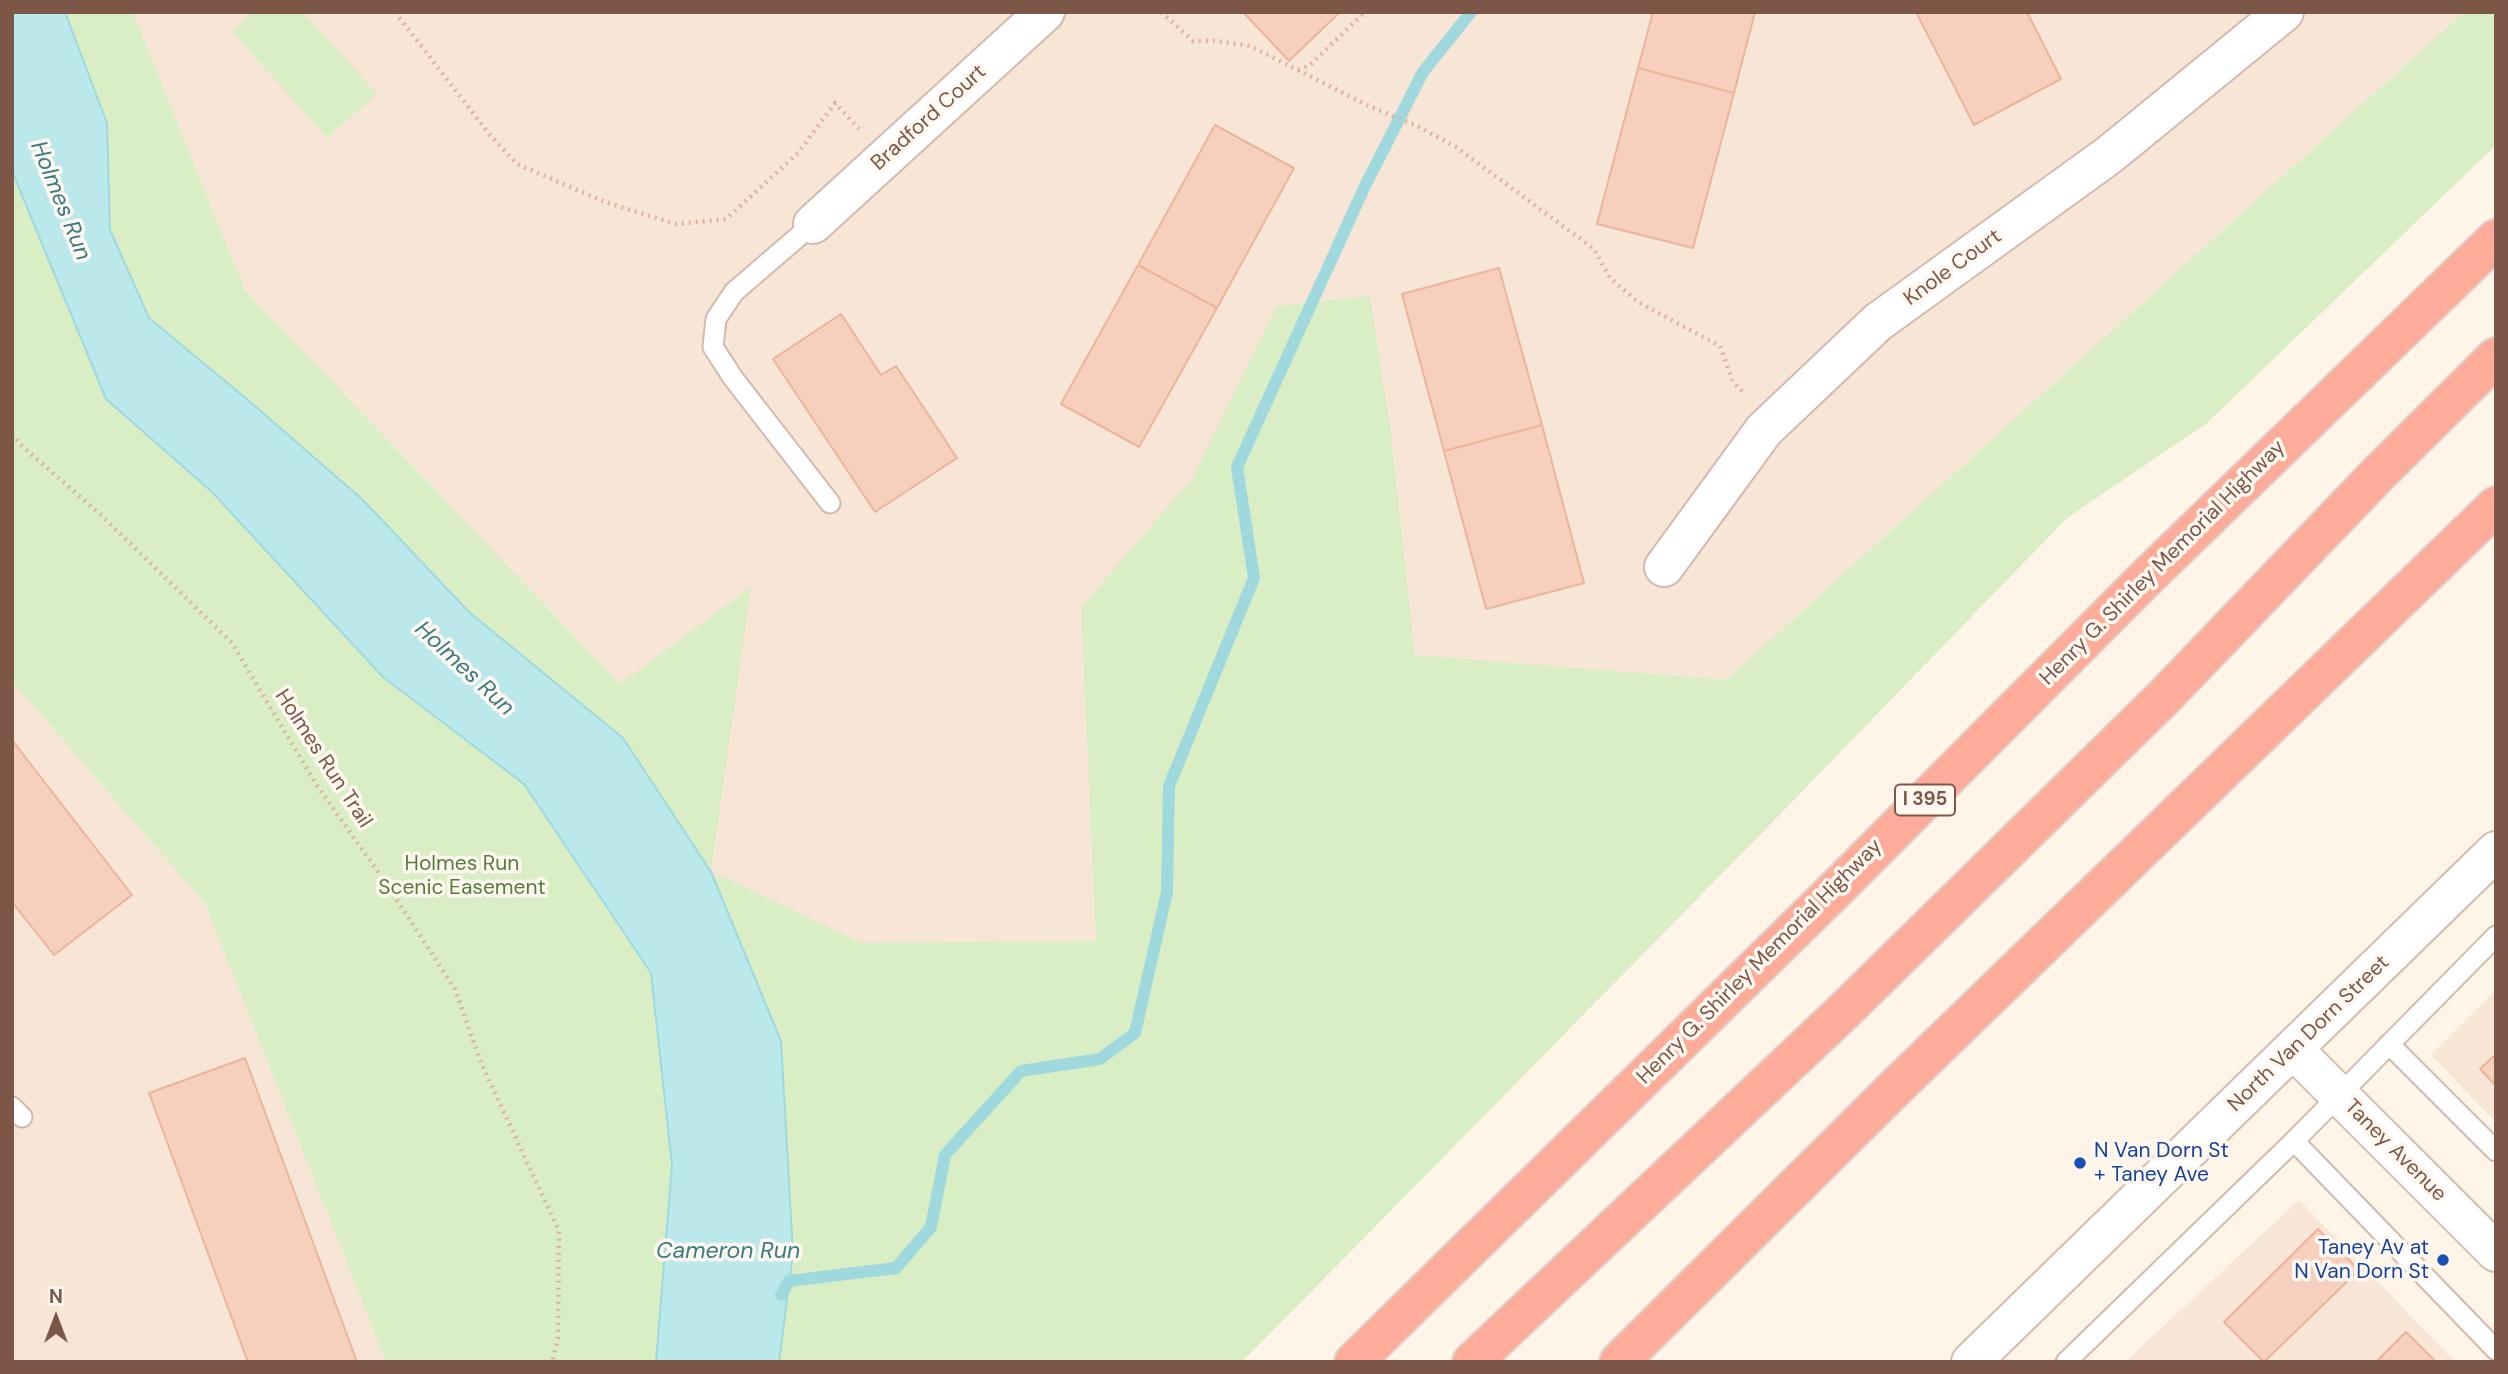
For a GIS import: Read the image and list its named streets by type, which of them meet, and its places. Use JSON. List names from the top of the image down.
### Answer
{
  "streets": {
    "highway": ["Henry G. Shirley Memorial Highway", "I 395"],
    "street": [
      "Bradford Court",
      "Knole Court",
      "North Van Dorn Street",
      "Taney Avenue"
    ],
    "path": ["Holmes Run Trail"]
  },
  "crossings": [
    ["North Van Dorn Street", "Taney Avenue"]
  ],
  "water": ["Holmes Run", "Cameron Run"],
  "parks": ["Holmes Run Scenic Easement"],
  "places": ["N Van Dorn St + Taney Ave", "Taney Av at N Van Dorn St"],
  "north": "top"
}
